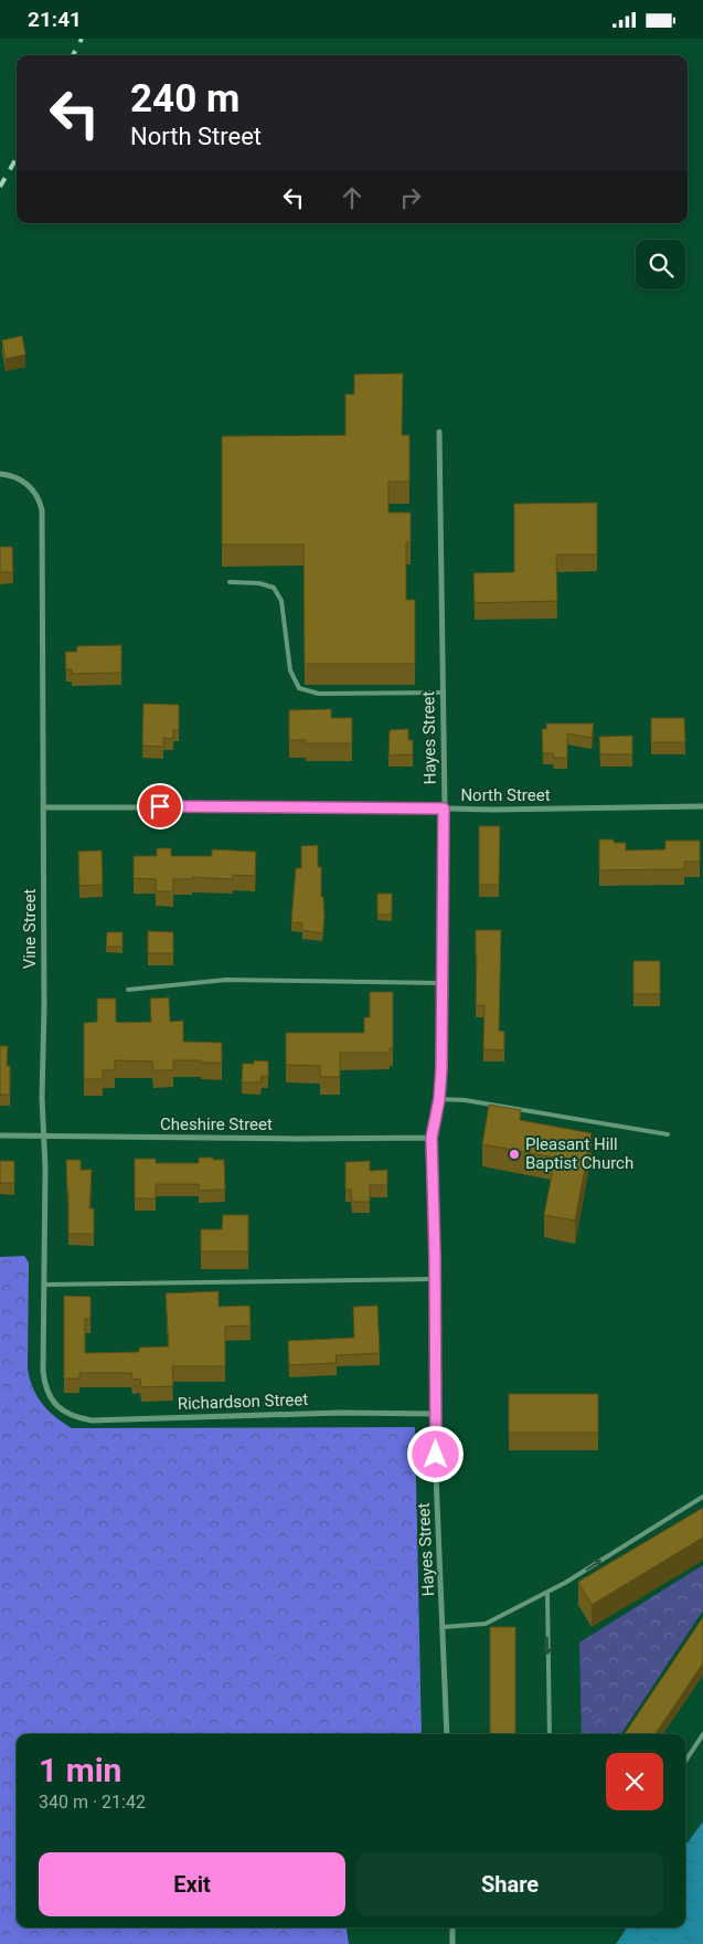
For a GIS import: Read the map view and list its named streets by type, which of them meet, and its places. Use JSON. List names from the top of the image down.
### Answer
{
  "streets": {
    "street": [
      "Hayes Street",
      "North Street",
      "Vine Street",
      "Cheshire Street",
      "Richardson Street"
    ]
  },
  "crossings": [
    ["Hayes Street", "North Street"],
    ["Hayes Street", "Cheshire Street"],
    ["Hayes Street", "Richardson Street"],
    ["North Street", "Vine Street"],
    ["Vine Street", "Cheshire Street"],
    ["Vine Street", "Richardson Street"]
  ],
  "places": ["Pleasant Hill Baptist Church"],
  "page": {
    "status": "21:41",
    "turn": ["240 m", "North Street"],
    "heading": ["1 min", "340 m · 21:42"],
    "buttons": ["Exit", "Share"]
  }
}
